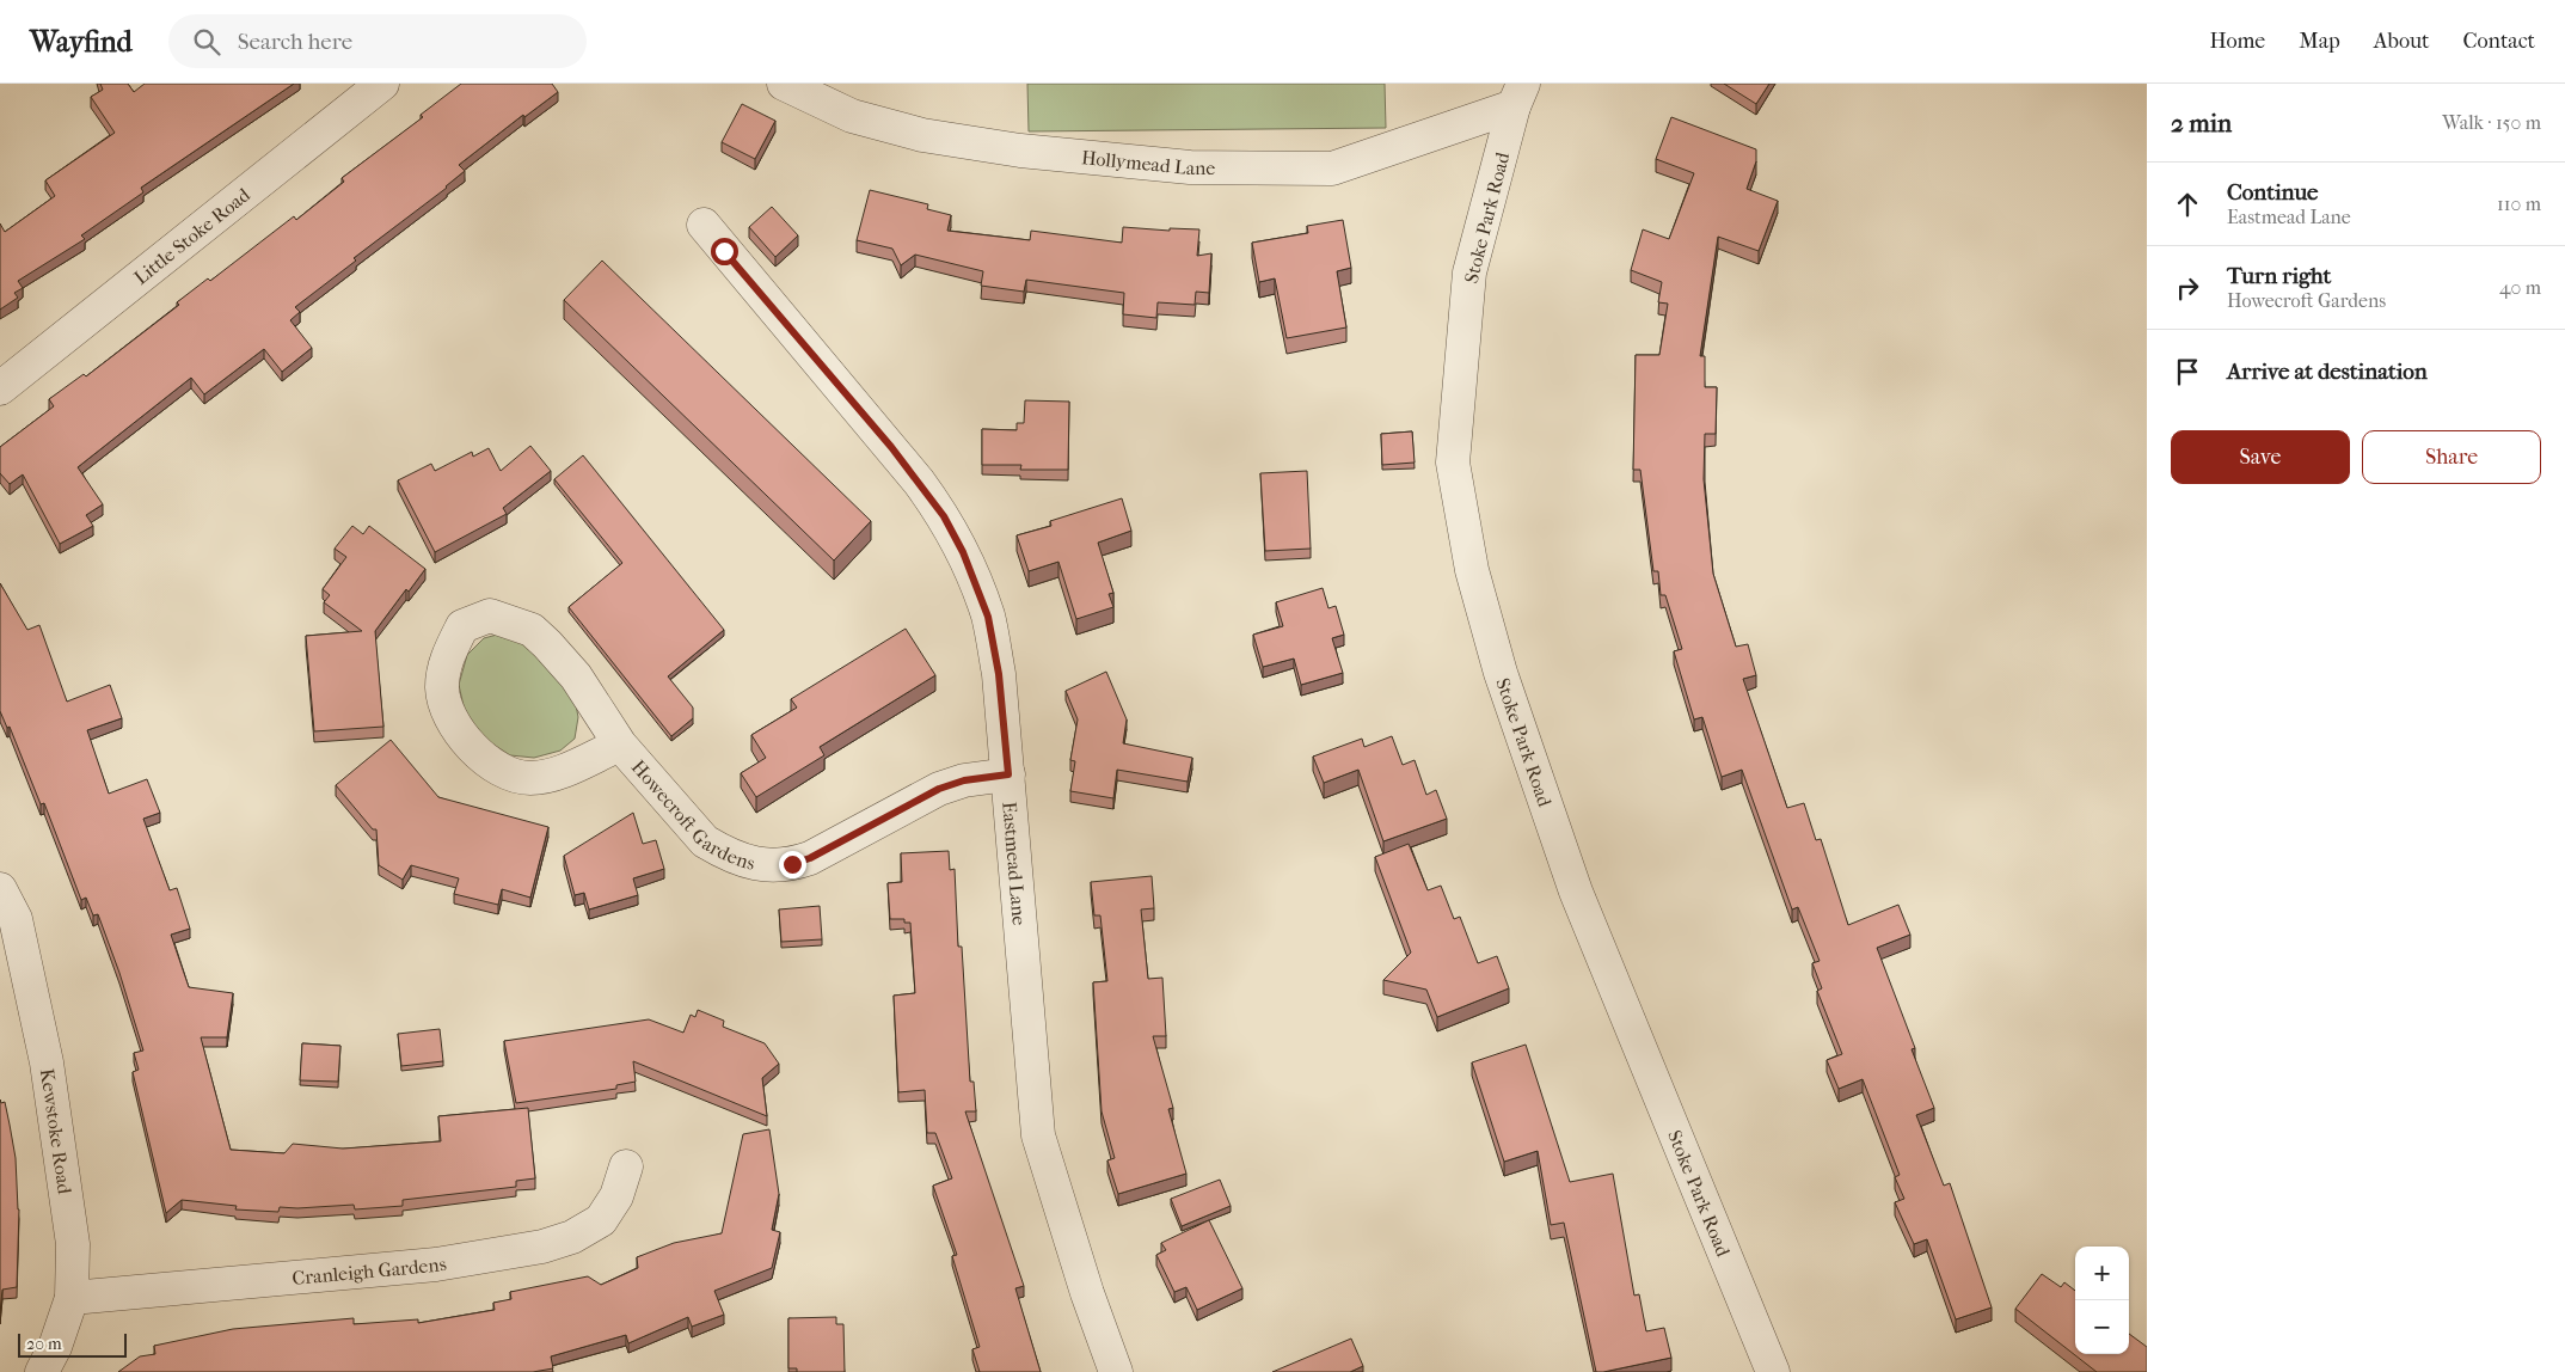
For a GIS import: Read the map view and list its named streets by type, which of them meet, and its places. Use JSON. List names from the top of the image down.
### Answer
{
  "streets": {
    "street": [
      "Hollymead Lane",
      "Stoke Park Road",
      "Little Stoke Road",
      "Howecroft Gardens",
      "Eastmead Lane",
      "Kewstoke Road",
      "Cranleigh Gardens"
    ]
  },
  "crossings": [
    ["Hollymead Lane", "Stoke Park Road"],
    ["Howecroft Gardens", "Eastmead Lane"],
    ["Kewstoke Road", "Cranleigh Gardens"]
  ],
  "scale_bar": "20 m",
  "page": {
    "header": "Wayfind",
    "search": "Search here",
    "nav": [
      "Home",
      "Map",
      "About",
      "Contact"
    ],
    "heading": ["2 min", "Walk · 150 m"],
    "list": [
      ["Continue", "Eastmead Lane", "110 m"],
      ["Turn right", "Howecroft Gardens", "40 m"],
      "Arrive at destination"
    ],
    "buttons": ["Save", "Share"],
    "map_buttons": ["+", "−"],
    "scale": "20 m"
  }
}
